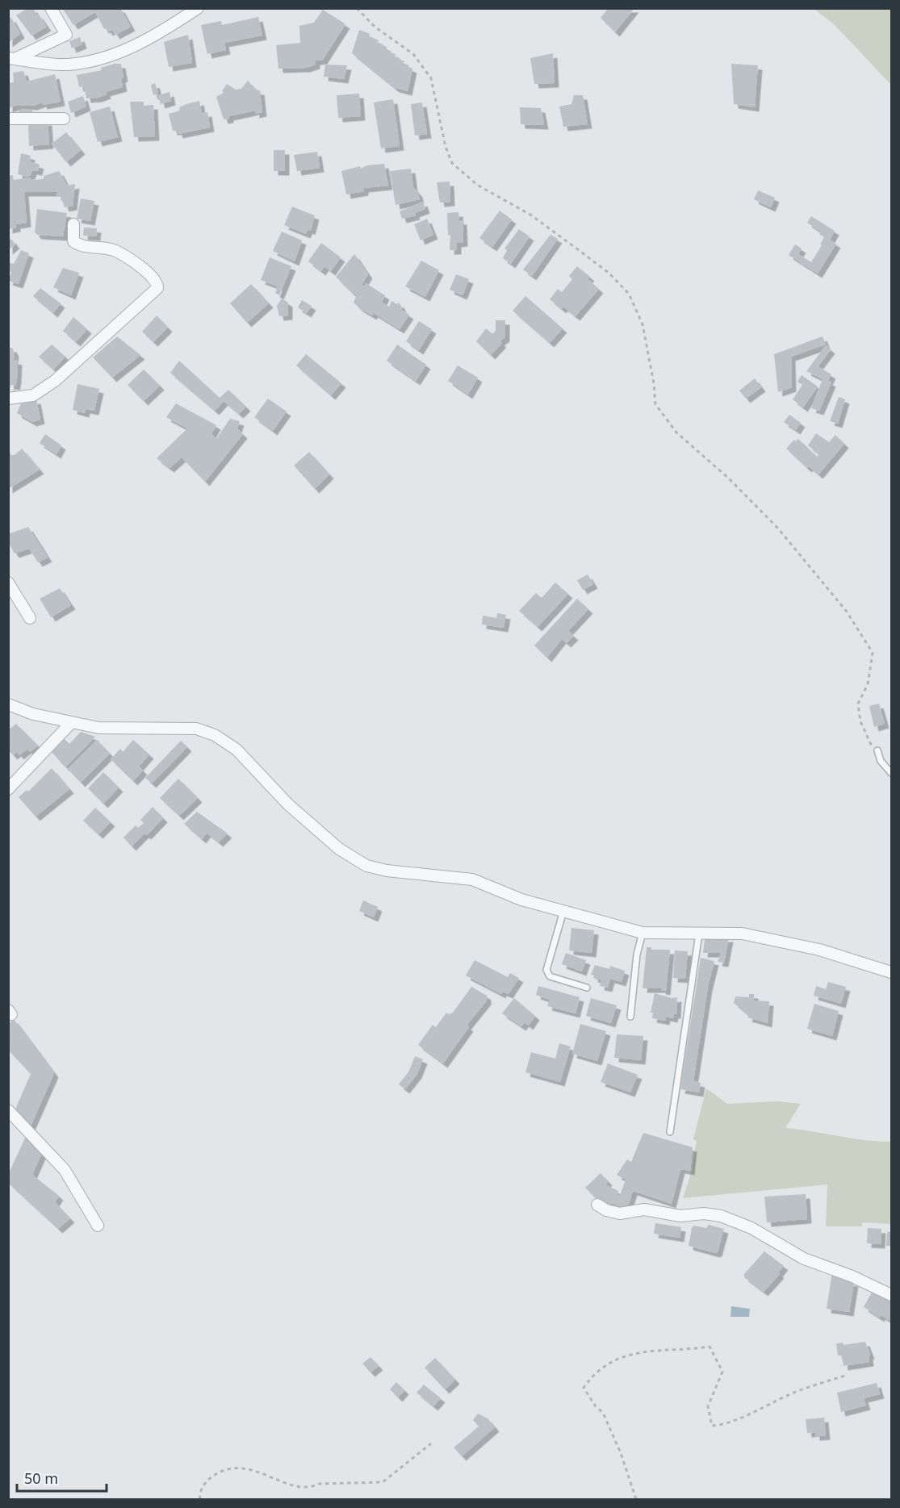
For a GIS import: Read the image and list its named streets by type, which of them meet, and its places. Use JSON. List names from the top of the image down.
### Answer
{
  "scale_bar": "50 m"
}
